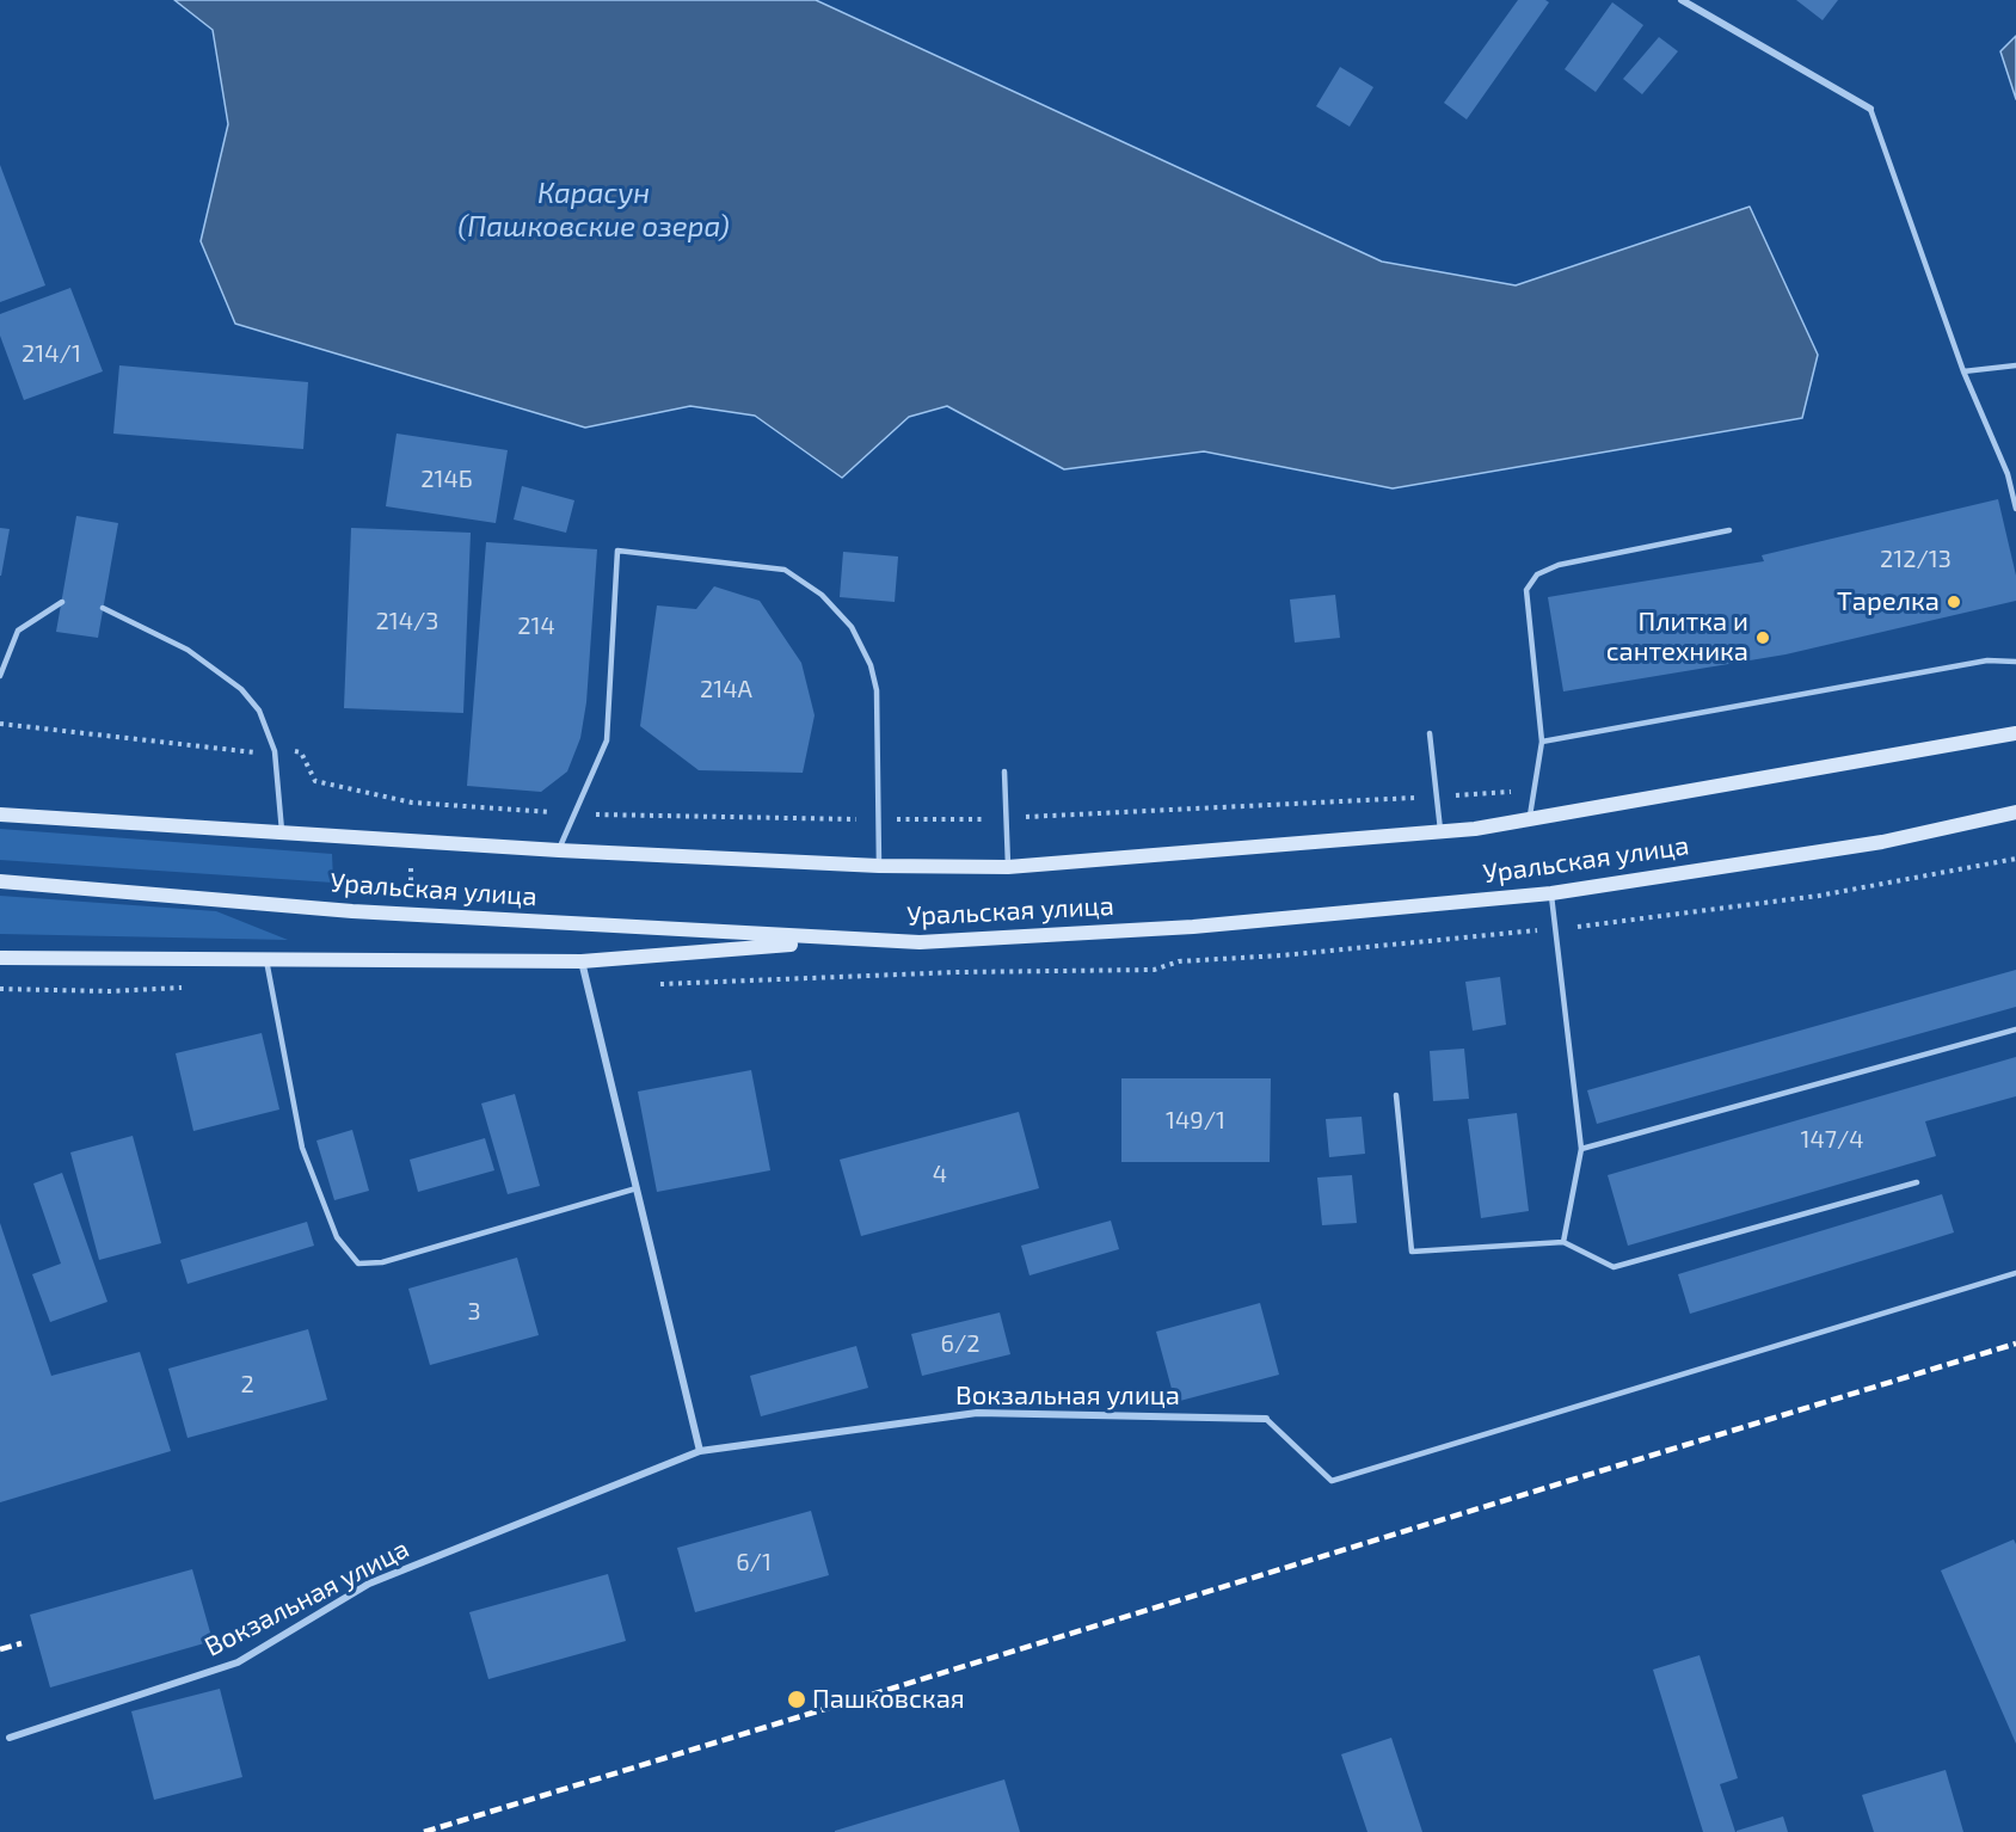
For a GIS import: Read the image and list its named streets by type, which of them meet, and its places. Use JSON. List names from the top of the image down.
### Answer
{
  "streets": {
    "main road": ["Уральская улица"],
    "street": ["Вокзальная улица"]
  },
  "water": ["Карасун (Пашковские озера)"],
  "places": ["Тарелка", "Плитка и сантехника", "Пашковская"],
  "house_numbers": [
    "214/1",
    "214Б",
    "212/13",
    "214/3",
    "214",
    "214А",
    "149/1",
    "147/4",
    "4",
    "3",
    "6/2",
    "2",
    "6/1"
  ]
}
